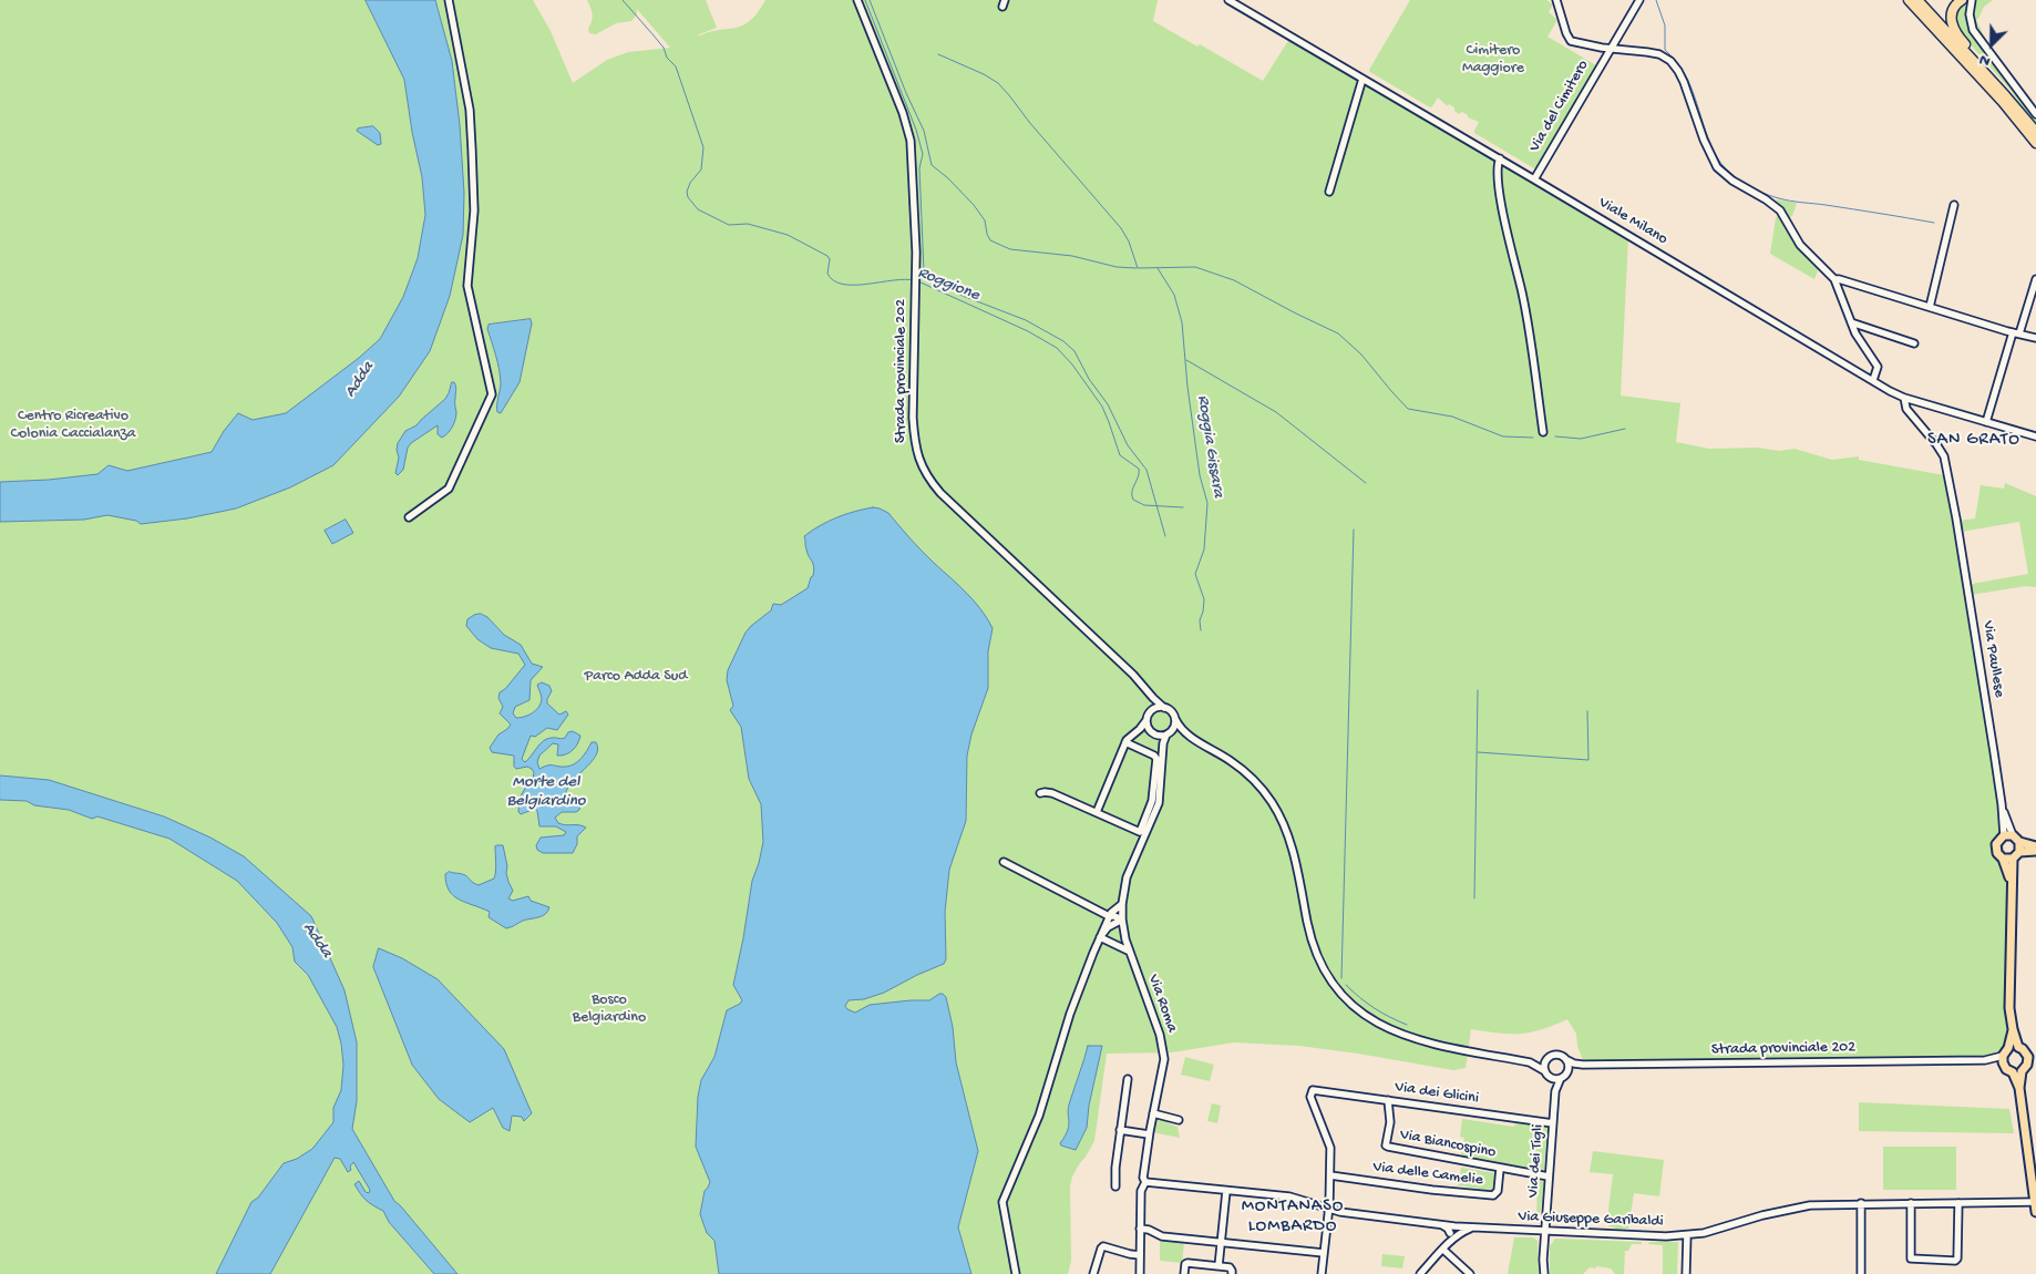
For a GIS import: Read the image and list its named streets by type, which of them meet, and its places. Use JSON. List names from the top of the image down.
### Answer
{
  "streets": {
    "main road": ["Via Paullese"],
    "street": [
      "Via del Cimitero",
      "Viale Milano",
      "Strada provinciale 202",
      "Via Roma",
      "Via dei Glicini",
      "Via Biancospino",
      "Via dei Tigli",
      "Via delle Camelie",
      "Via Giuseppe Garibaldi"
    ]
  },
  "crossings": [
    ["Via del Cimitero", "Viale Milano"],
    ["Viale Milano", "Via Paullese"],
    ["Strada provinciale 202", "Via Roma"],
    ["Strada provinciale 202", "Via dei Tigli"],
    ["Via Roma", "Via Giuseppe Garibaldi"],
    ["Via dei Glicini", "Via Biancospino"],
    ["Via dei Glicini", "Via dei Tigli"],
    ["Via dei Glicini", "Via delle Camelie"],
    ["Via Biancospino", "Via dei Tigli"],
    ["Via Biancospino", "Via delle Camelie"],
    ["Via dei Tigli", "Via Giuseppe Garibaldi"]
  ],
  "districts": ["SAN GRATO", "MONTANASO LOMBARDO"],
  "water": [
    "Roggione",
    "Adda",
    "Roggia Gissara",
    "Morte del Belgiardino"
  ],
  "parks": [
    "Cimitero Maggiore",
    "Centro Ricreativo Colonia Caccialanza",
    "Parco Adda Sud",
    "Bosco Belgiardino"
  ],
  "north": "bottom left"
}
